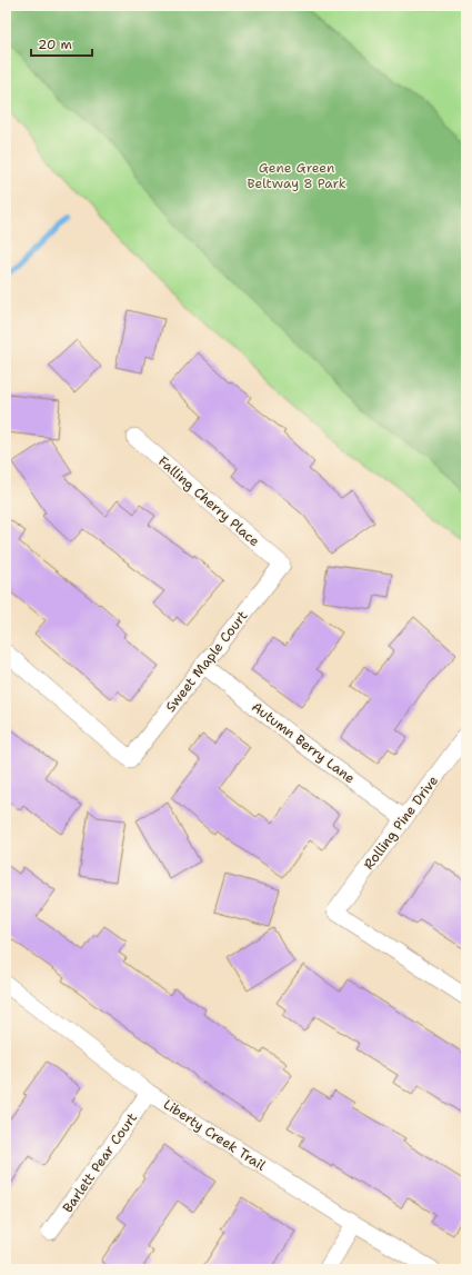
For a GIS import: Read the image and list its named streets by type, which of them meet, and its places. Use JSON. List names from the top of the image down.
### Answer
{
  "streets": {
    "street": [
      "Falling Cherry Place",
      "Sweet Maple Court",
      "Autumn Berry Lane",
      "Rolling Pine Drive",
      "Liberty Creek Trail",
      "Barlett Pear Court"
    ]
  },
  "crossings": [
    ["Falling Cherry Place", "Sweet Maple Court"],
    ["Sweet Maple Court", "Autumn Berry Lane"],
    ["Autumn Berry Lane", "Rolling Pine Drive"],
    ["Liberty Creek Trail", "Barlett Pear Court"]
  ],
  "parks": ["Gene Green Beltway 8 Park"],
  "scale_bar": "20 m"
}
